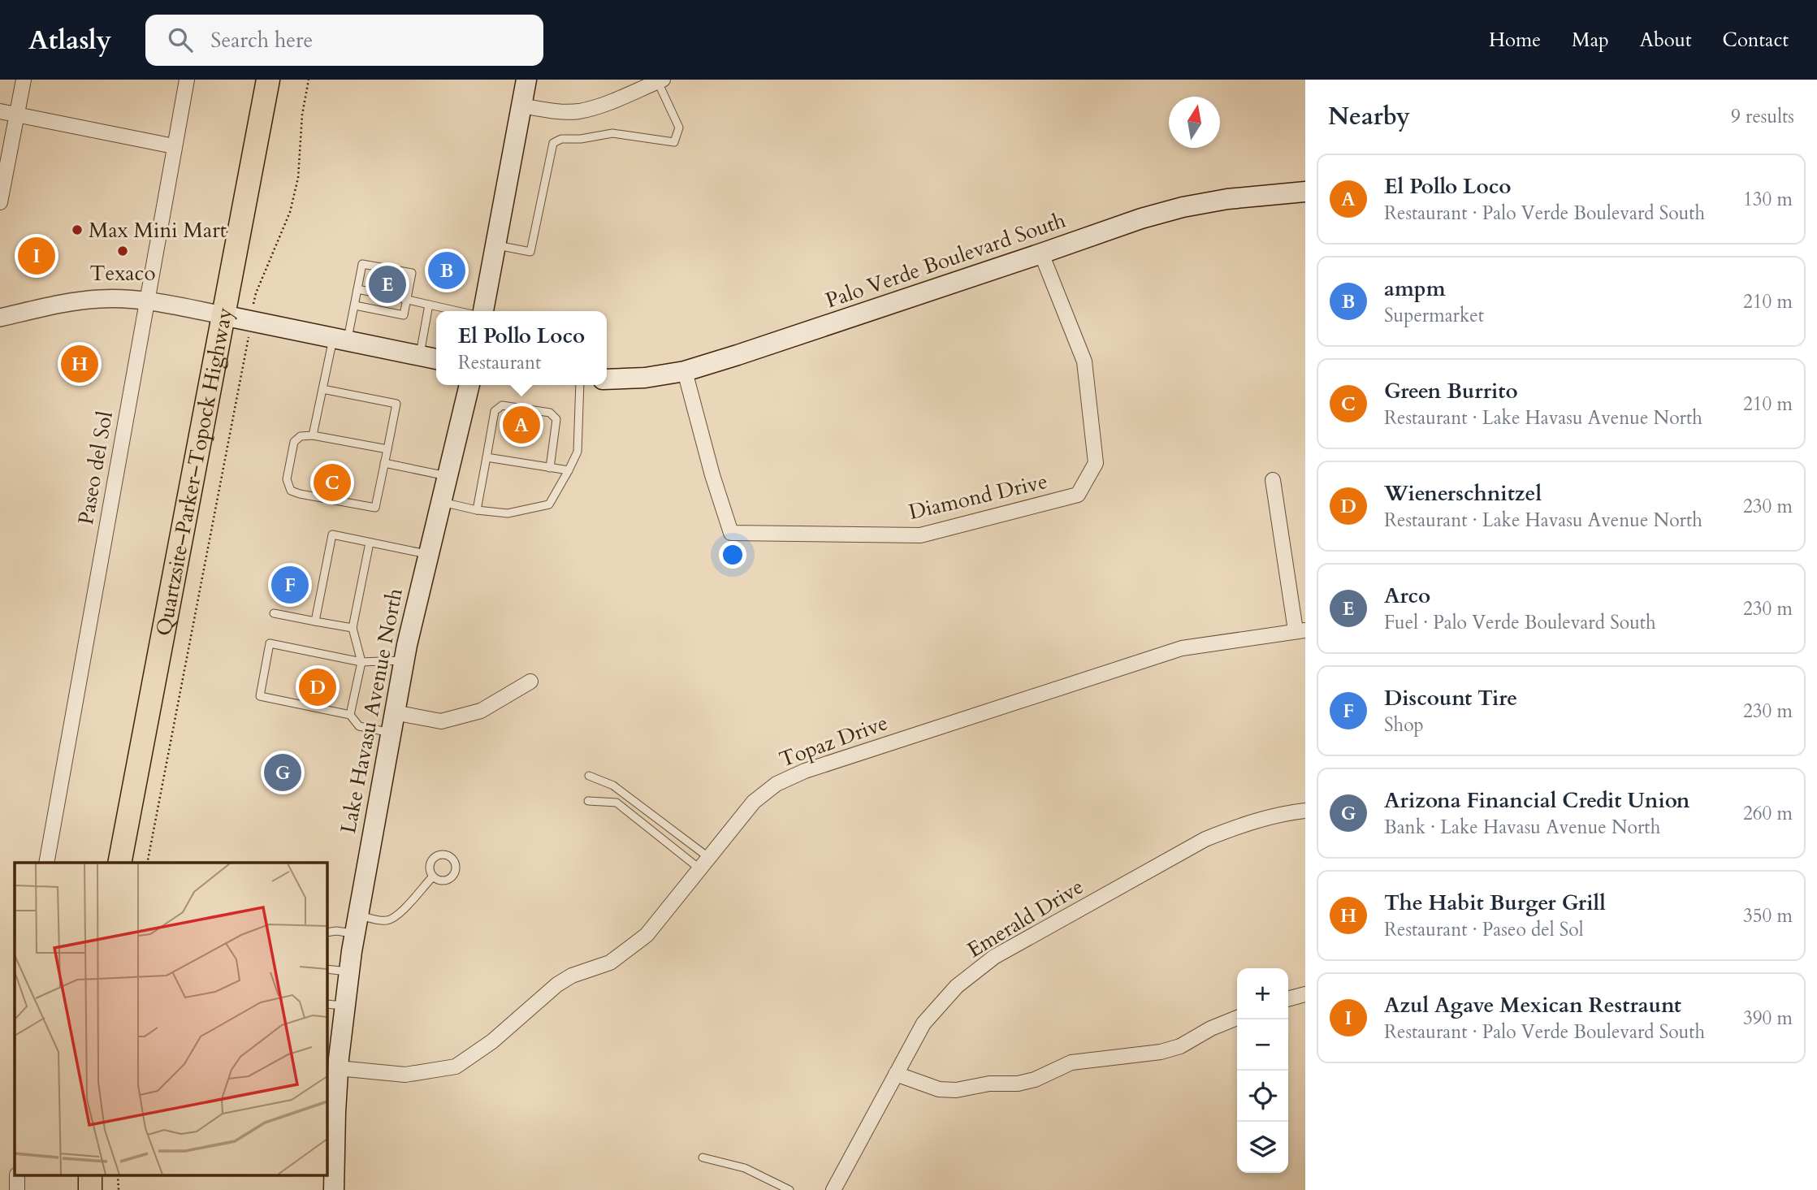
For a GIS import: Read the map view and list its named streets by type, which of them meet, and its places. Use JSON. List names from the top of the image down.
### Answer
{
  "streets": {
    "highway": ["Quartzsite–Parker–Topock Highway"],
    "main road": ["Palo Verde Boulevard South", "Lake Havasu Avenue North"],
    "street": [
      "Paseo del Sol",
      "Diamond Drive",
      "Topaz Drive",
      "Emerald Drive"
    ]
  },
  "crossings": [
    ["Palo Verde Boulevard South", "Diamond Drive"],
    ["Lake Havasu Avenue North", "Topaz Drive"]
  ],
  "places": ["Max Mini Mart", "Texaco"],
  "north": "top",
  "page": {
    "header": "Atlasly",
    "search": "Search here",
    "nav": [
      "Home",
      "Map",
      "About",
      "Contact"
    ],
    "heading": ["Nearby", "9 results"],
    "list": [
      {
        "mark": "A",
        "name": "El Pollo Loco",
        "note": "Restaurant · Palo Verde Boulevard South",
        "value": "130 m"
      },
      {
        "mark": "B",
        "name": "ampm",
        "note": "Supermarket",
        "value": "210 m"
      },
      {
        "mark": "C",
        "name": "Green Burrito",
        "note": "Restaurant · Lake Havasu Avenue North",
        "value": "210 m"
      },
      {
        "mark": "D",
        "name": "Wienerschnitzel",
        "note": "Restaurant · Lake Havasu Avenue North",
        "value": "230 m"
      },
      {
        "mark": "E",
        "name": "Arco",
        "note": "Fuel · Palo Verde Boulevard South",
        "value": "230 m"
      },
      {
        "mark": "F",
        "name": "Discount Tire",
        "note": "Shop",
        "value": "230 m"
      },
      {
        "mark": "G",
        "name": "Arizona Financial Credit Union",
        "note": "Bank · Lake Havasu Avenue North",
        "value": "260 m"
      },
      {
        "mark": "H",
        "name": "The Habit Burger Grill",
        "note": "Restaurant · Paseo del Sol",
        "value": "350 m"
      },
      {
        "mark": "I",
        "name": "Azul Agave Mexican Restraunt",
        "note": "Restaurant · Palo Verde Boulevard South",
        "value": "390 m"
      }
    ],
    "pins": [
      "I",
      "B",
      "E",
      "H",
      "A",
      "C",
      "F",
      "D",
      "G"
    ],
    "popup": ["El Pollo Loco", "Restaurant"],
    "map_buttons": ["+", "−"]
  }
}
